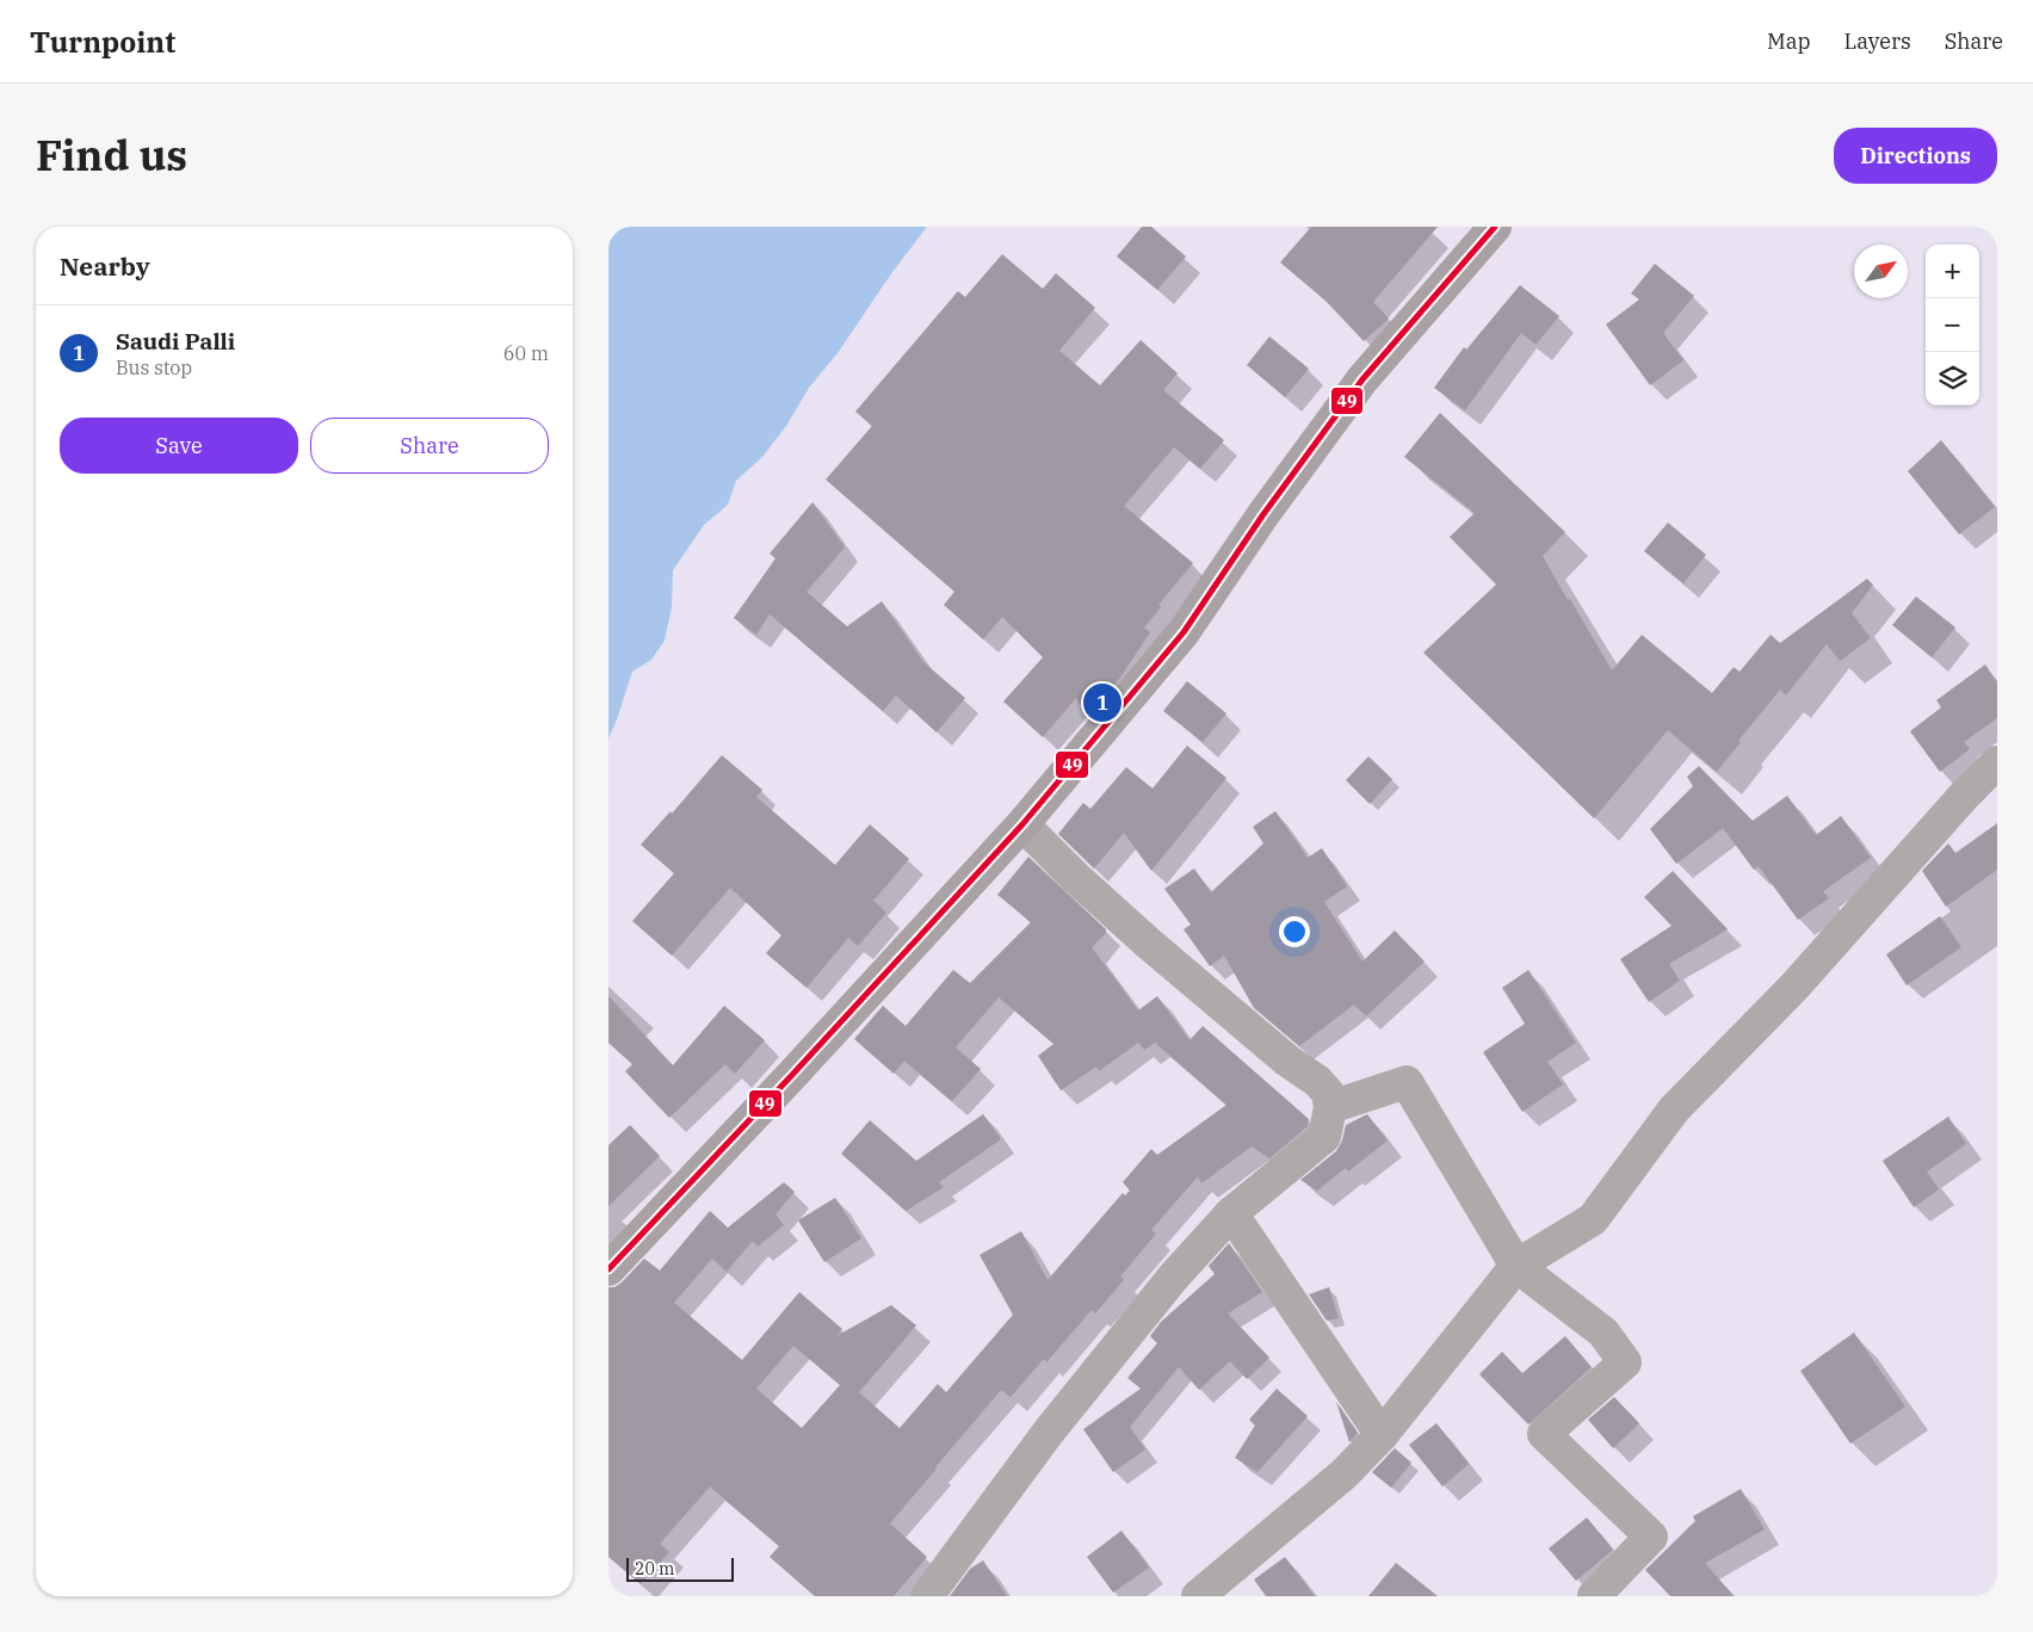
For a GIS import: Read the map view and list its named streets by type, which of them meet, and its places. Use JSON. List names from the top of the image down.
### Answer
{
  "lines": ["transit line 49"],
  "scale_bar": "20 m",
  "north": "top right",
  "page": {
    "header": "Turnpoint",
    "nav": ["Map", "Layers", "Share"],
    "title": "Find us",
    "buttons": [
      "Directions",
      ["Save", "Share"]
    ],
    "heading": "Nearby",
    "map_buttons": ["+", "−"],
    "list": [
      {
        "mark": "1",
        "name": "Saudi Palli",
        "note": "Bus stop",
        "value": "60 m"
      }
    ],
    "pins": "1",
    "scale": "20 m"
  }
}
